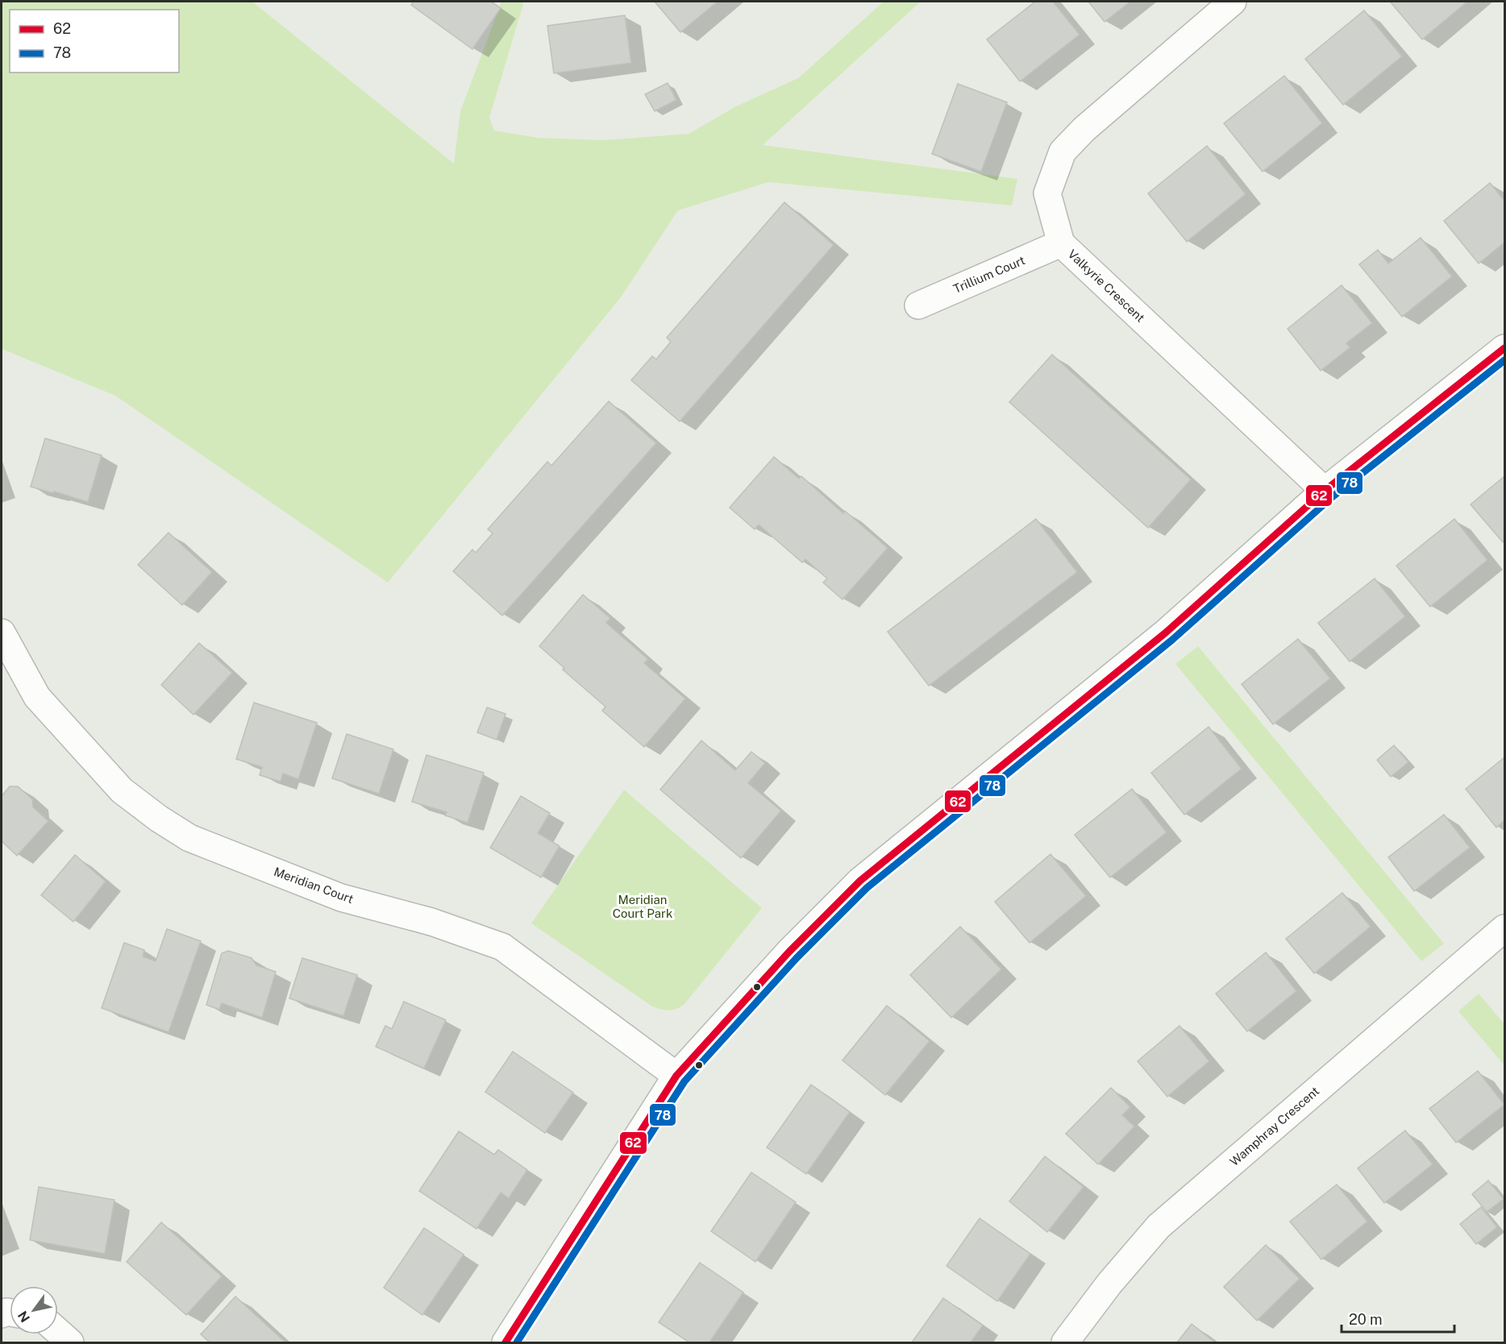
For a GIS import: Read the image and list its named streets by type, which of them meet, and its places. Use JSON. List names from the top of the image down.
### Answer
{
  "streets": {
    "street": [
      "Trillium Court",
      "Valkyrie Crescent",
      "Meridian Court",
      "Wamphray Crescent"
    ]
  },
  "crossings": [
    ["Trillium Court", "Valkyrie Crescent"]
  ],
  "parks": ["Meridian Court Park"],
  "lines": ["transit line 62", "transit line 78"],
  "legend": ["62", "78"],
  "scale_bar": "20 m",
  "north": "bottom left"
}
